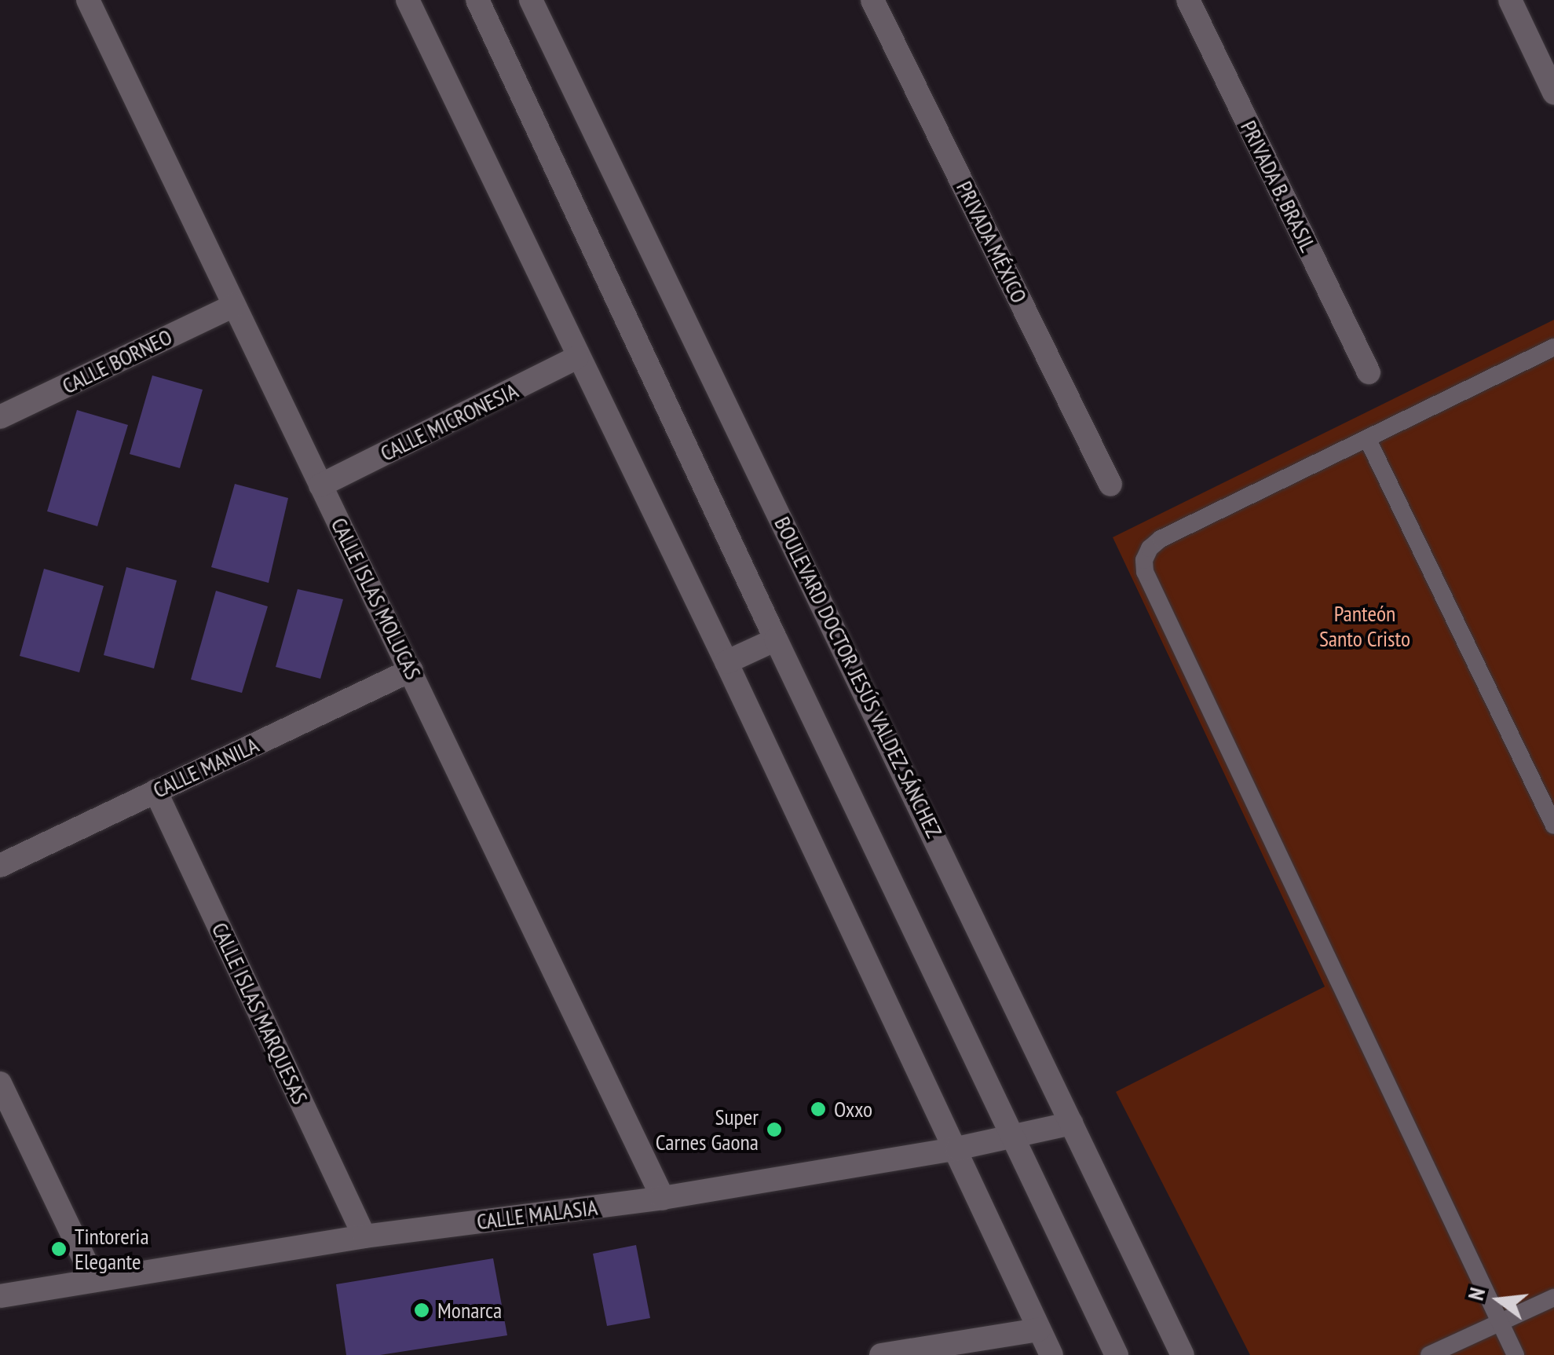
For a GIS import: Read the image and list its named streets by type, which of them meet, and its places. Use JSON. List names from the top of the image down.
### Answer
{
  "streets": {
    "street": [
      "PRIVADA B. BRASIL",
      "PRIVADA MÉXICO",
      "CALLE BORNEO",
      "CALLE MICRONESIA",
      "CALLE ISLAS MOLUCAS",
      "BOULEVARD DOCTOR JESÚS VALDEZ SÁNCHEZ",
      "CALLE MANILA",
      "CALLE ISLAS MARQUESAS",
      "CALLE MALASIA"
    ]
  },
  "crossings": [
    ["CALLE BORNEO", "CALLE ISLAS MOLUCAS"],
    ["CALLE MICRONESIA", "CALLE ISLAS MOLUCAS"],
    ["CALLE ISLAS MOLUCAS", "CALLE MANILA"],
    ["CALLE ISLAS MOLUCAS", "CALLE MALASIA"],
    ["BOULEVARD DOCTOR JESÚS VALDEZ SÁNCHEZ", "CALLE MALASIA"],
    ["CALLE MANILA", "CALLE ISLAS MARQUESAS"],
    ["CALLE ISLAS MARQUESAS", "CALLE MALASIA"]
  ],
  "parks": ["Panteón Santo Cristo"],
  "places": [
    "Oxxo",
    "Super Carnes Gaona",
    "Tintoreria Elegante",
    "Monarca"
  ],
  "north": "left"
}
